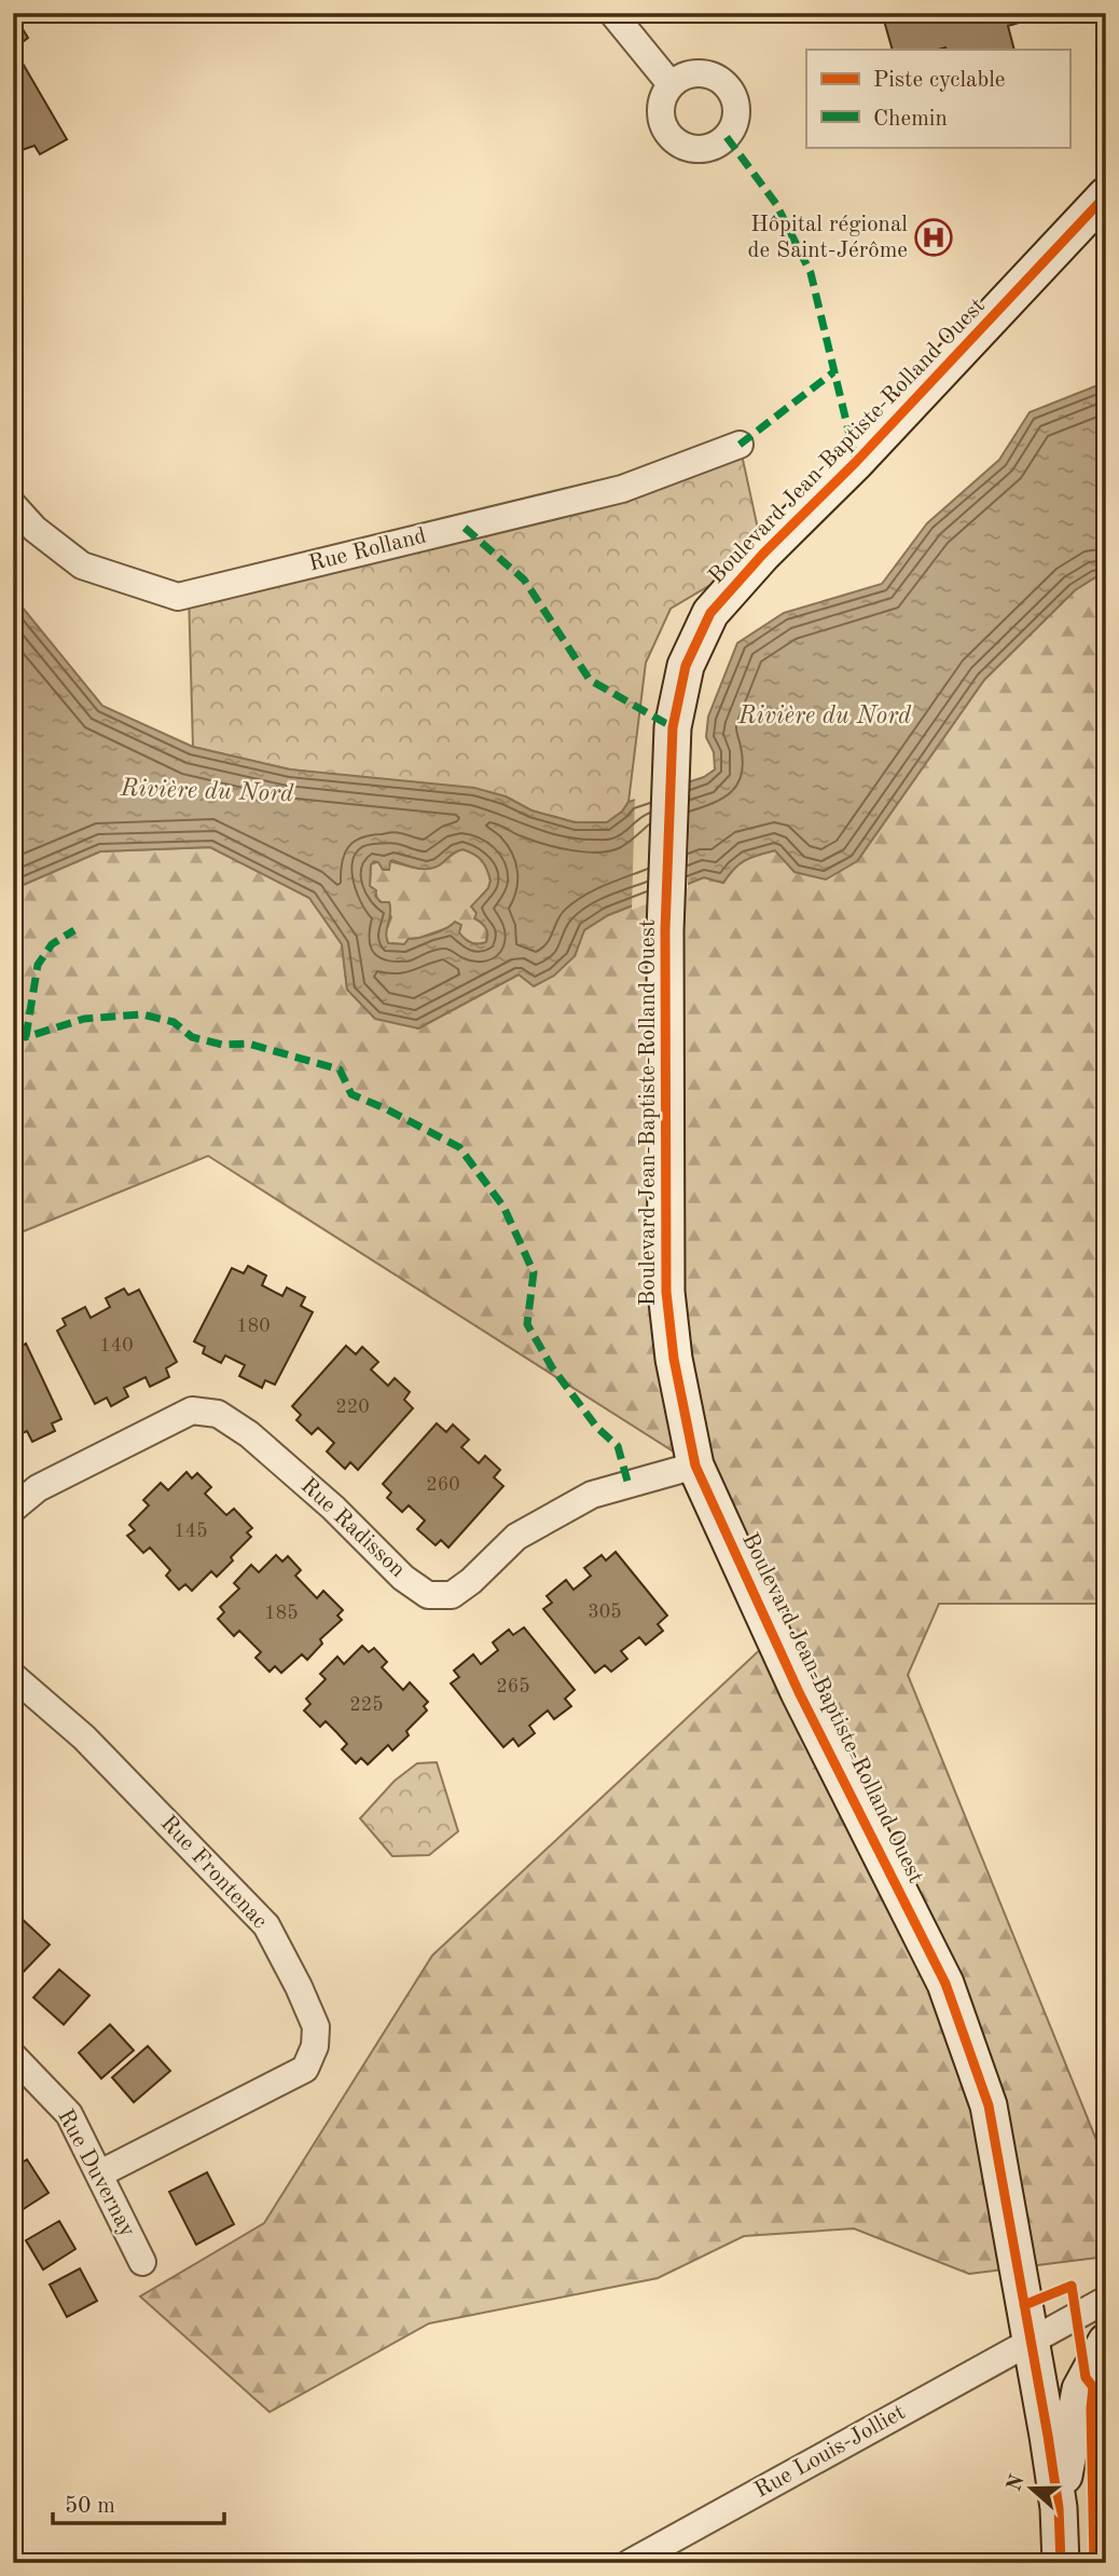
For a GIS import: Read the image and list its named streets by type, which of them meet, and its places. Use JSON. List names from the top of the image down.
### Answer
{
  "streets": {
    "street": [
      "Boulevard Jean-Baptiste-Rolland Ouest",
      "Rue Rolland",
      "Rue Radisson",
      "Rue Frontenac",
      "Rue Duvernay",
      "Rue Louis-Jolliet"
    ]
  },
  "crossings": [
    ["Boulevard Jean-Baptiste-Rolland Ouest", "Rue Radisson"],
    ["Boulevard Jean-Baptiste-Rolland Ouest", "Rue Louis-Jolliet"],
    ["Rue Frontenac", "Rue Duvernay"]
  ],
  "water": ["Rivière du Nord"],
  "places": {
    "hospital": ["Hôpital régional de Saint-Jérôme"]
  },
  "house_numbers": [
    "180",
    "140",
    "220",
    "260",
    "145",
    "305",
    "185",
    "265",
    "225"
  ],
  "legend": ["Piste cyclable", "Chemin"],
  "scale_bar": "50 m",
  "north": "left"
}
